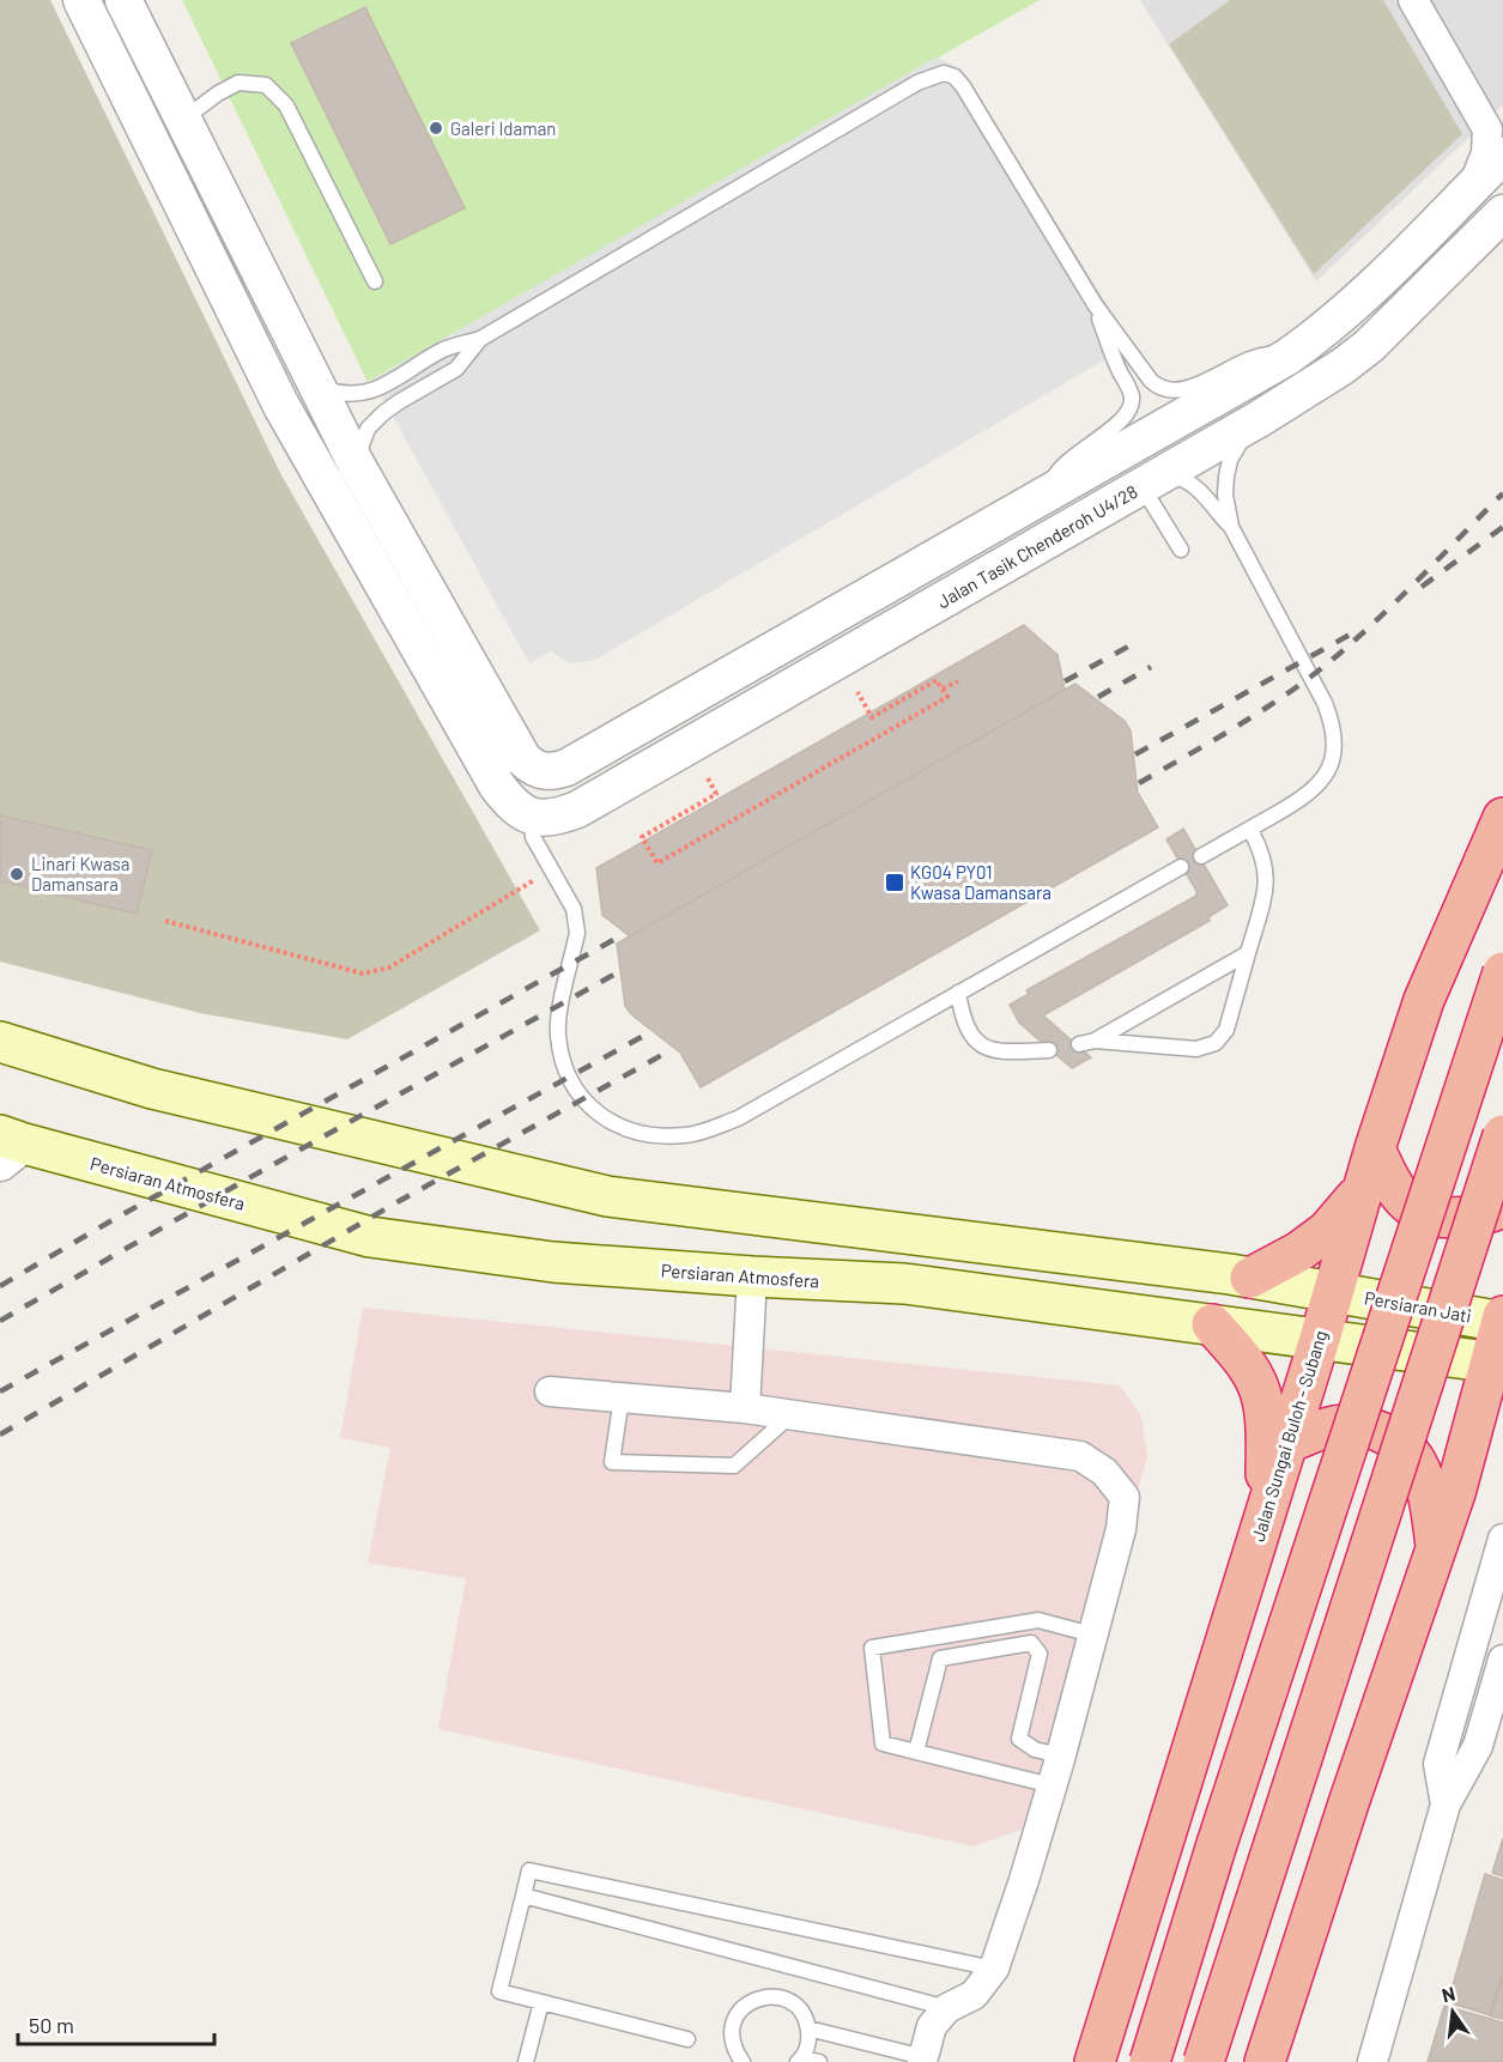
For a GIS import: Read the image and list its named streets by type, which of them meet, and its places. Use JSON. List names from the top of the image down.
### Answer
{
  "streets": {
    "highway": ["Jalan Sungai Buloh - Subang"],
    "main road": ["Persiaran Atmosfera", "Persiaran Jati"],
    "street": ["Jalan Tasik Chenderoh U4/28"]
  },
  "crossings": [
    ["Persiaran Atmosfera", "Jalan Sungai Buloh - Subang"],
    ["Persiaran Jati", "Jalan Sungai Buloh - Subang"]
  ],
  "places": {
    "other": ["Galeri Idaman", "Linari Kwasa Damansara"],
    "transit": ["KG04 PY01 Kwasa Damansara"]
  },
  "scale_bar": "50 m",
  "north": "top"
}
